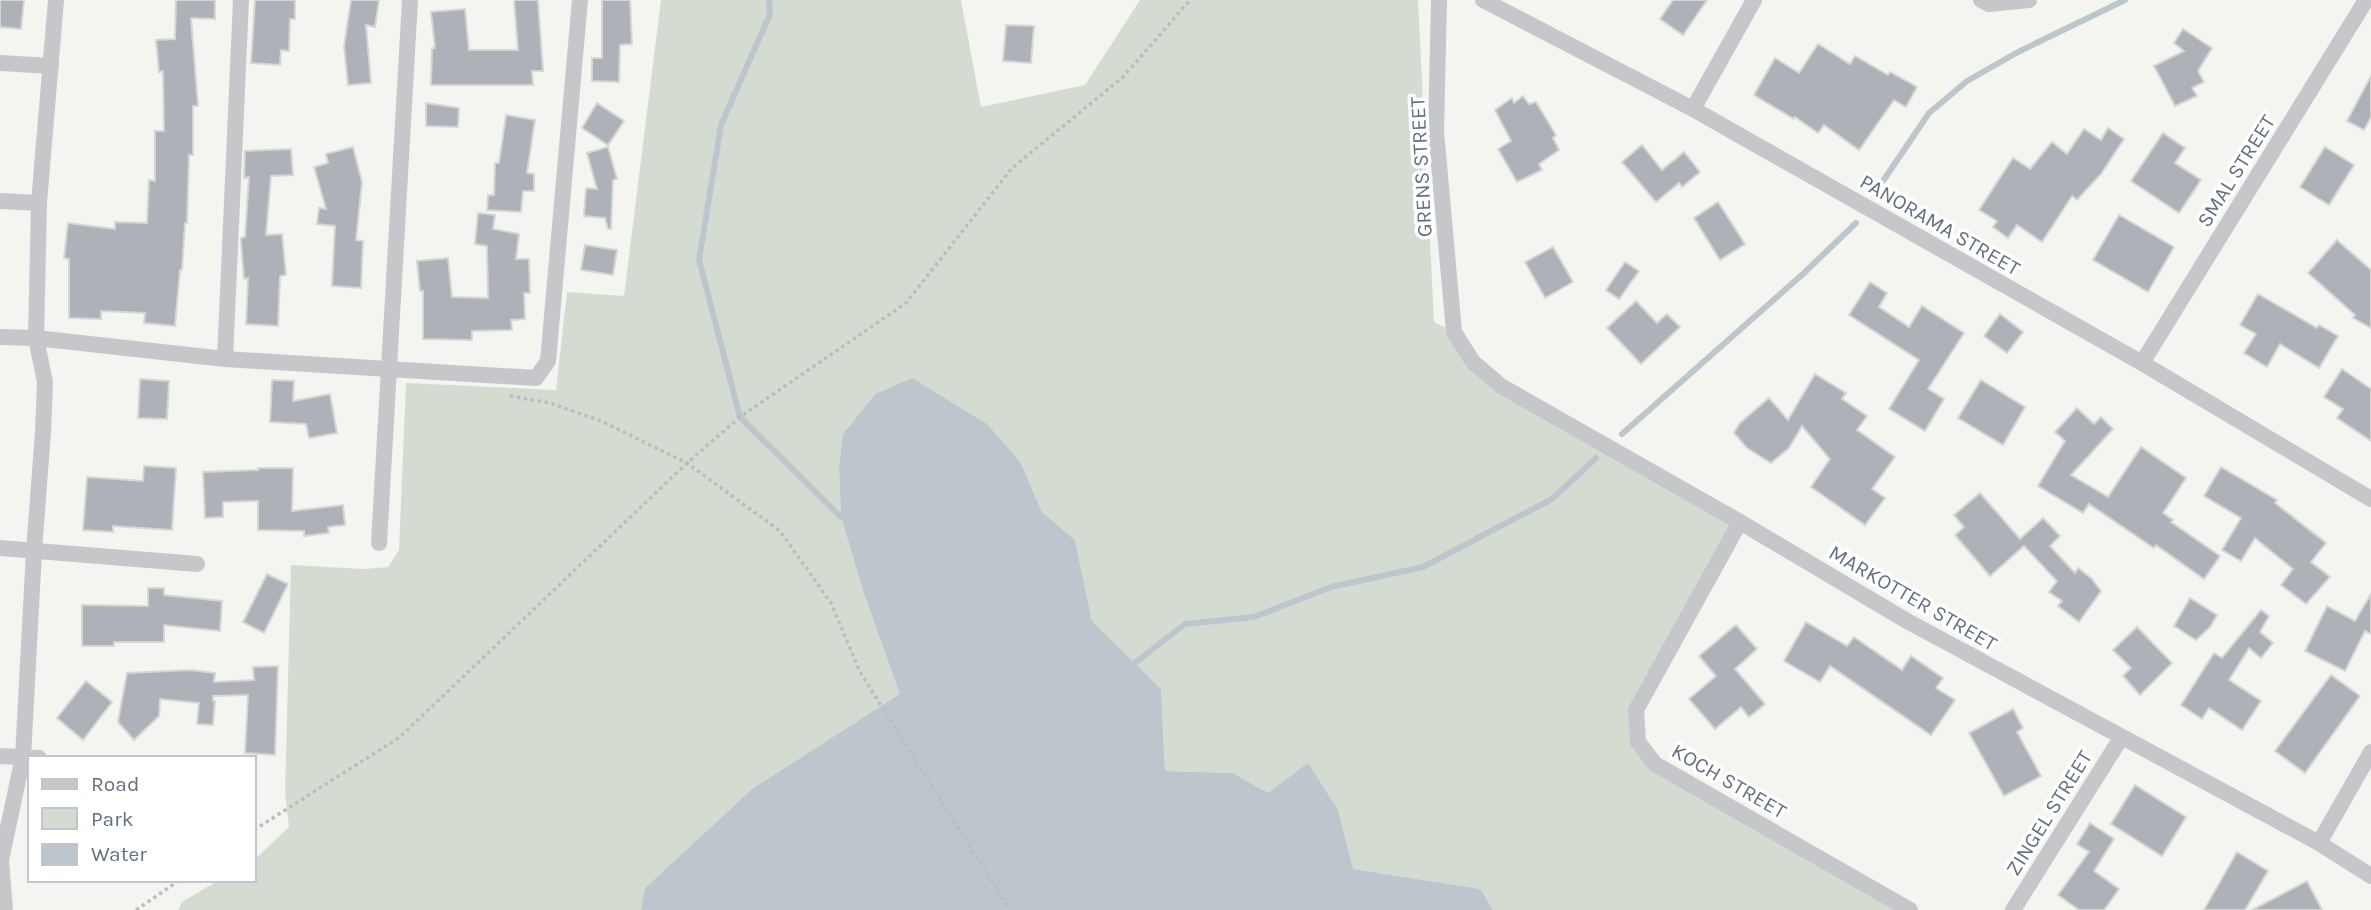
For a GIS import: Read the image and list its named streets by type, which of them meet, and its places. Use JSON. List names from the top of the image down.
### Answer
{
  "streets": {
    "street": [
      "GRENS STREET",
      "SMAL STREET",
      "PANORAMA STREET",
      "MARKOTTER STREET",
      "KOCH STREET",
      "ZINGEL STREET"
    ]
  },
  "crossings": [
    ["GRENS STREET", "MARKOTTER STREET"],
    ["SMAL STREET", "PANORAMA STREET"],
    ["MARKOTTER STREET", "KOCH STREET"],
    ["MARKOTTER STREET", "ZINGEL STREET"]
  ],
  "legend": ["Road", "Park", "Water"]
}
